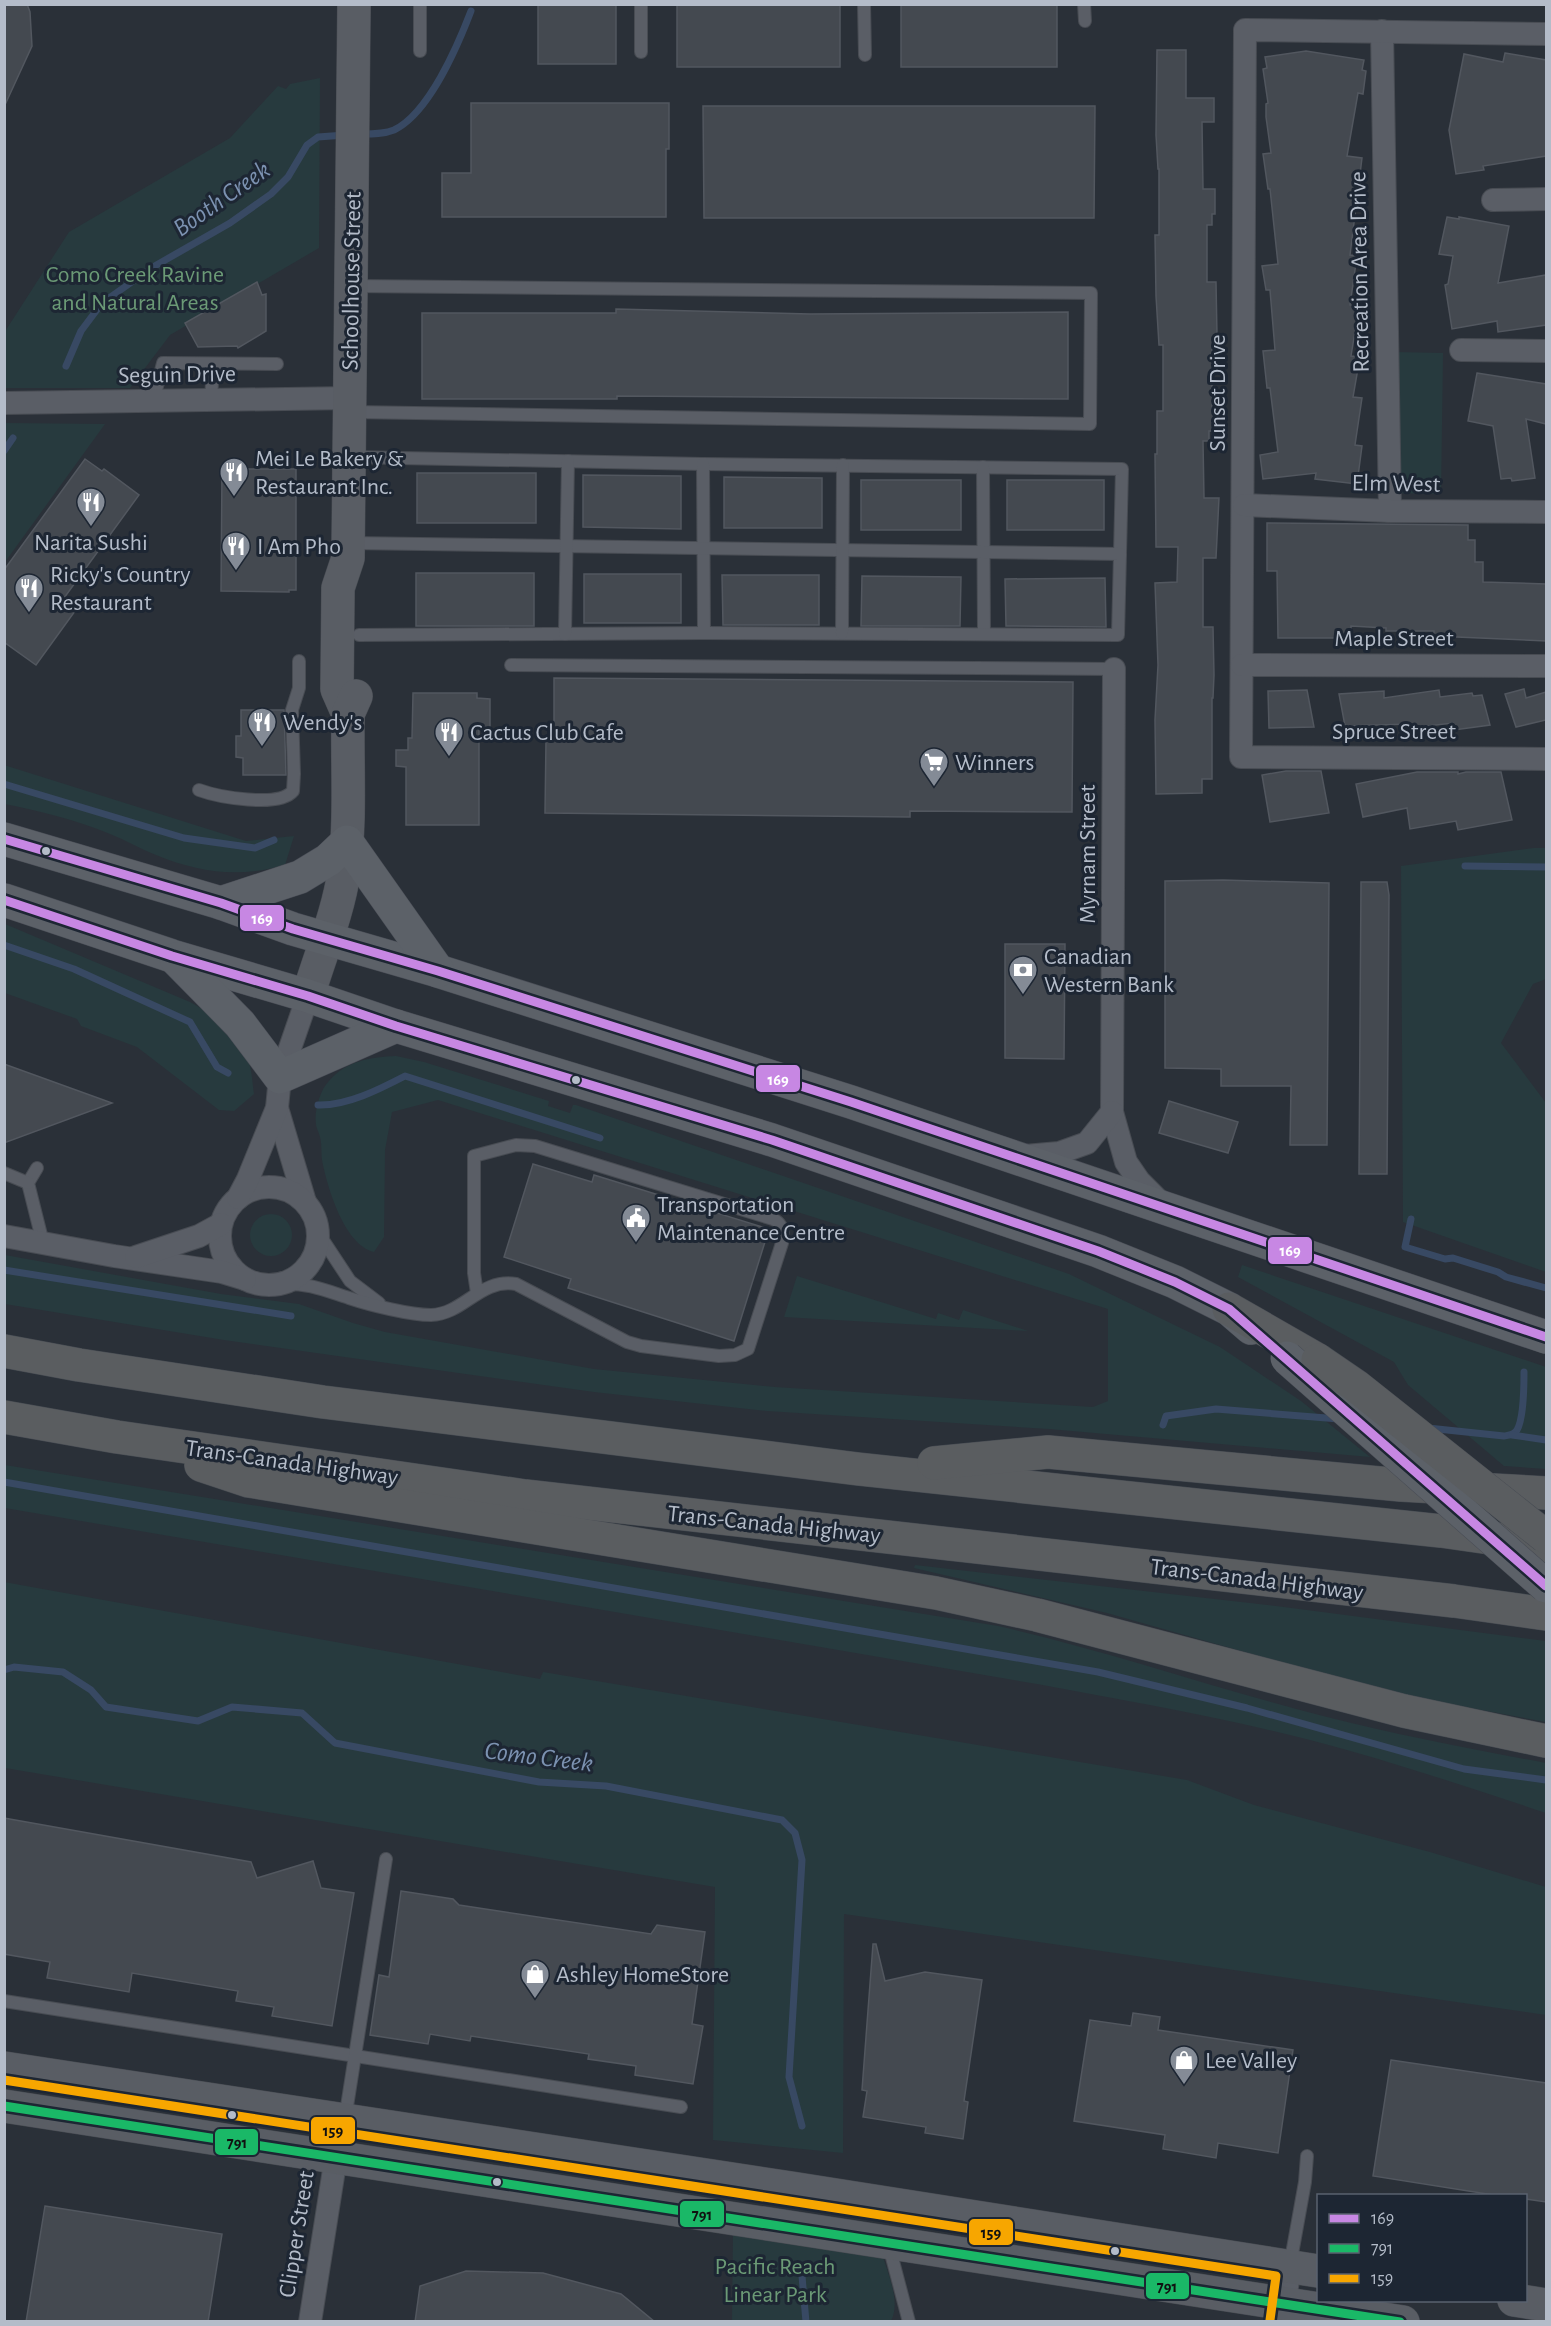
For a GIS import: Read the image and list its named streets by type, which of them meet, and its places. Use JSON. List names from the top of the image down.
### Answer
{
  "streets": {
    "highway": ["Trans-Canada Highway"],
    "main road": ["Schoolhouse Street"],
    "street": [
      "Recreation Area Drive",
      "Seguin Drive",
      "Sunset Drive",
      "Elm West",
      "Maple Street",
      "Spruce Street",
      "Myrnam Street",
      "Clipper Street"
    ]
  },
  "crossings": [
    ["Recreation Area Drive", "Sunset Drive"],
    ["Recreation Area Drive", "Elm West"],
    ["Schoolhouse Street", "Seguin Drive"],
    ["Sunset Drive", "Elm West"],
    ["Sunset Drive", "Maple Street"],
    ["Sunset Drive", "Spruce Street"]
  ],
  "water": ["Booth Creek", "Como Creek"],
  "parks": ["Como Creek Ravine and Natural Areas", "Pacific Reach Linear Park"],
  "places": {
    "restaurant": [
      "Mei Le Bakery & Restaurant Inc.",
      "Narita Sushi",
      "I Am Pho",
      "Ricky's Country Restaurant",
      "Wendy's",
      "Cactus Club Cafe"
    ],
    "supermarket": ["Winners"],
    "bank": ["Canadian Western Bank"],
    "public building": ["Transportation Maintenance Centre"],
    "shop": ["Ashley HomeStore", "Lee Valley"]
  },
  "lines": ["transit line 169", "transit line 159", "transit line 791"],
  "legend": ["169", "791", "159"]
}
